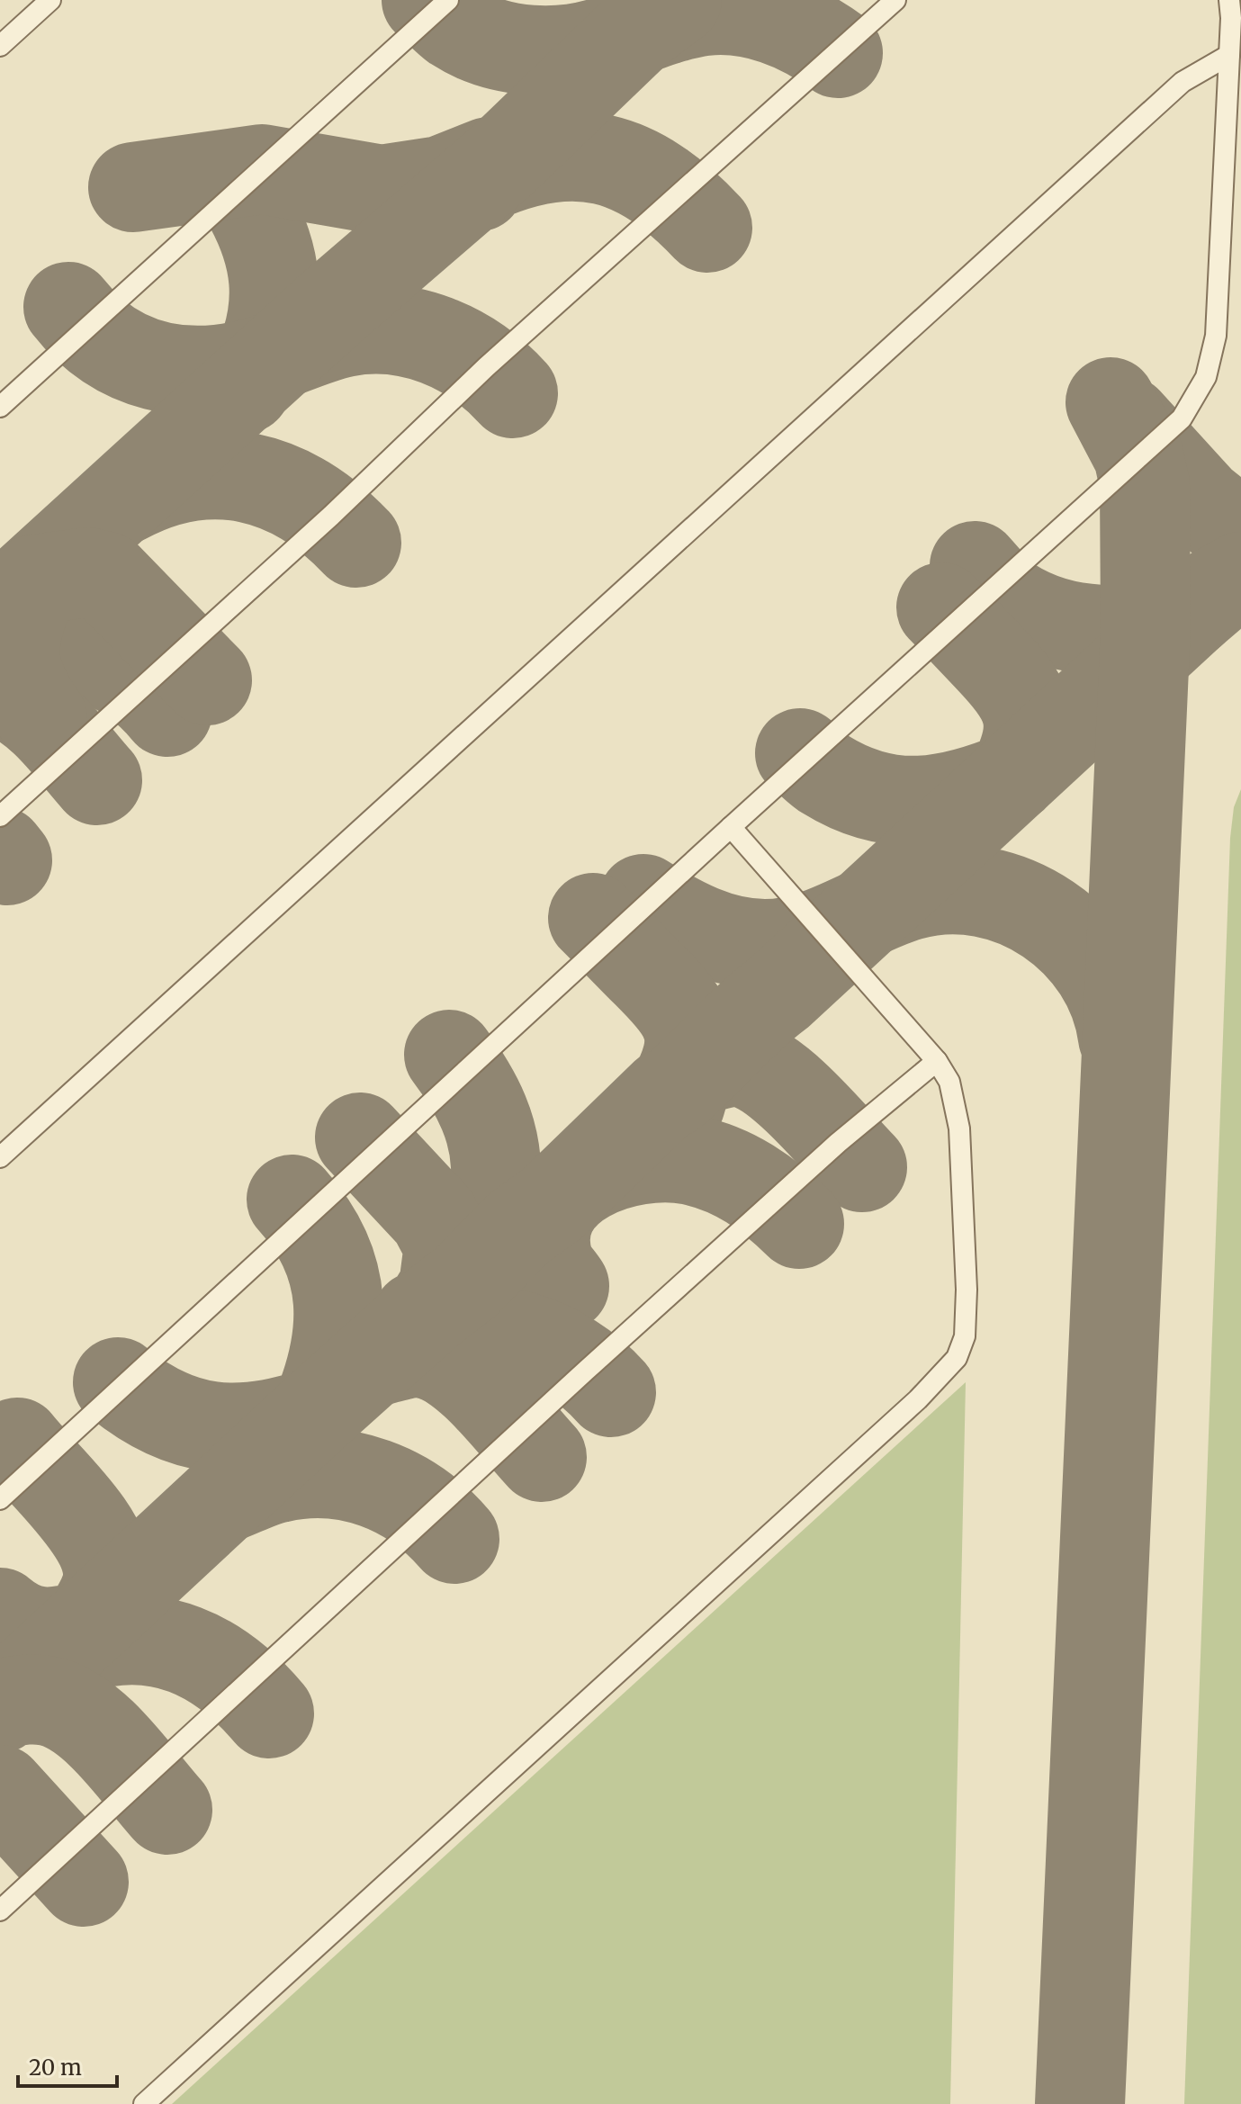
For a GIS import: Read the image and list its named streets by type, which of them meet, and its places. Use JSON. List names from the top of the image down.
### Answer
{
  "scale_bar": "20 m"
}
